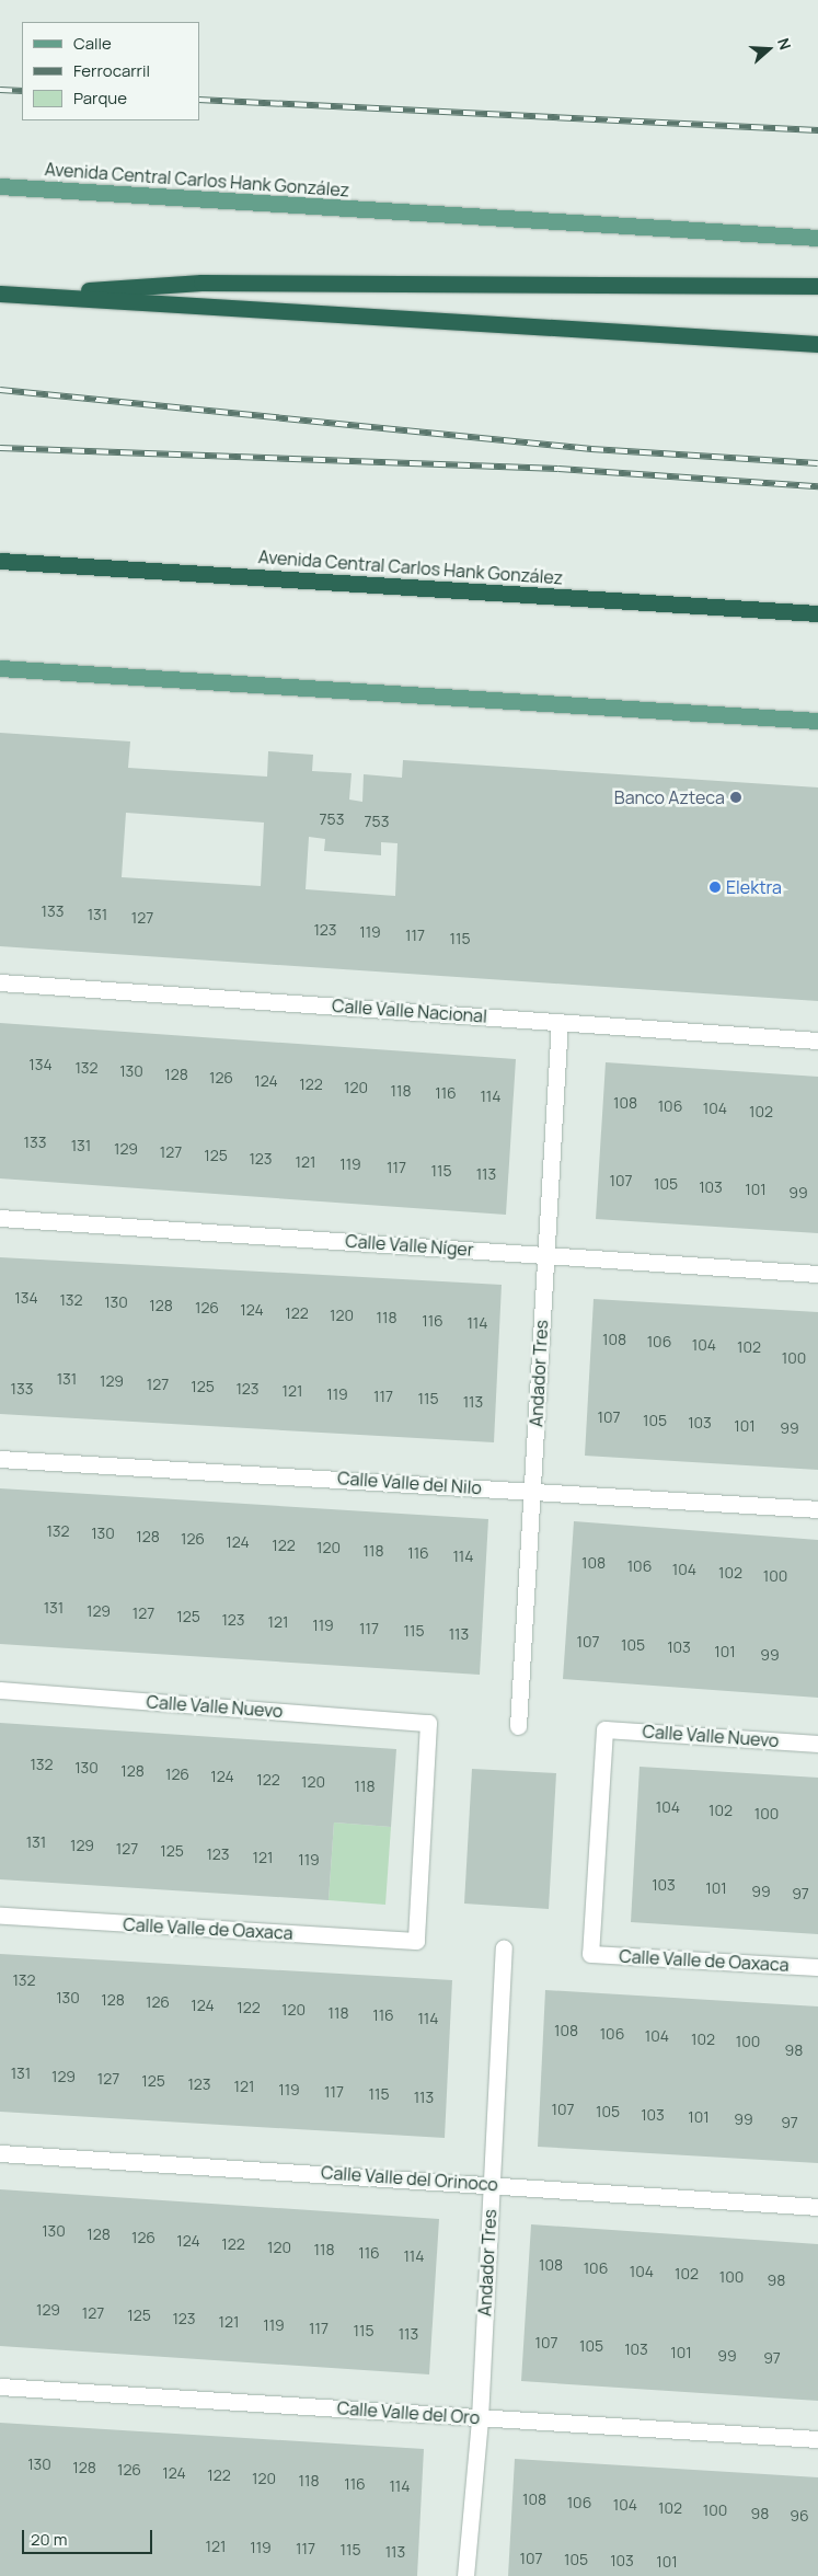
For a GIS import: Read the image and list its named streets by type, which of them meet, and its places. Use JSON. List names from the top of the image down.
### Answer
{
  "streets": {
    "highway": ["Avenida Central Carlos Hank González"],
    "street": [
      "Calle Valle Nacional",
      "Calle Valle Níger",
      "Andador Tres",
      "Calle Valle del Nilo",
      "Calle Valle Nuevo",
      "Calle Valle de Oaxaca",
      "Calle Valle del Orinoco",
      "Calle Valle del Oro"
    ]
  },
  "crossings": [
    ["Calle Valle Nacional", "Andador Tres"],
    ["Calle Valle Níger", "Andador Tres"],
    ["Andador Tres", "Calle Valle del Nilo"],
    ["Andador Tres", "Calle Valle del Orinoco"],
    ["Andador Tres", "Calle Valle del Oro"],
    ["Calle Valle Nuevo", "Calle Valle de Oaxaca"]
  ],
  "places": ["Banco Azteca", "Elektra"],
  "house_numbers": [
    "753",
    "753",
    "133",
    "131",
    "127",
    "123",
    "119",
    "117",
    "115",
    "134",
    "132",
    "130",
    "128",
    "126",
    "124",
    "122",
    "120",
    "118",
    "116",
    "114",
    "108",
    "106",
    "104",
    "102",
    "133",
    "131",
    "129",
    "127",
    "125",
    "123",
    "121",
    "119",
    "117",
    "115",
    "113",
    "107",
    "105",
    "103",
    "101",
    "99",
    "134",
    "132",
    "130",
    "128",
    "126",
    "124",
    "122",
    "120",
    "118",
    "116",
    "114",
    "108",
    "106",
    "104",
    "102",
    "100",
    "131",
    "129",
    "127",
    "125",
    "133",
    "123",
    "121",
    "119",
    "117",
    "115",
    "113",
    "107",
    "105",
    "103",
    "101",
    "99",
    "132",
    "130",
    "128",
    "126",
    "124",
    "122",
    "120",
    "118",
    "116",
    "114",
    "108",
    "106",
    "104",
    "102",
    "100",
    "131",
    "129",
    "127",
    "125",
    "123",
    "121",
    "119",
    "117",
    "115",
    "113",
    "107",
    "105",
    "103",
    "101",
    "99",
    "132",
    "130",
    "128",
    "126",
    "124",
    "122",
    "120",
    "118",
    "104",
    "102",
    "100",
    "131",
    "129",
    "127",
    "125",
    "123",
    "121",
    "119",
    "103",
    "101",
    "99",
    "97",
    "132",
    "130",
    "128",
    "126",
    "124",
    "122",
    "120",
    "118",
    "116",
    "114",
    "108",
    "106",
    "104",
    "102",
    "100",
    "98",
    "131",
    "129",
    "127",
    "125",
    "123",
    "121",
    "119",
    "117",
    "115",
    "113",
    "107",
    "105",
    "103",
    "101",
    "99",
    "97",
    "130",
    "128",
    "126",
    "124",
    "122",
    "120",
    "118",
    "116",
    "114",
    "108",
    "106",
    "104",
    "102",
    "100",
    "98",
    "129",
    "127",
    "125",
    "123",
    "121",
    "119",
    "117",
    "115",
    "113",
    "107",
    "105",
    "103",
    "101",
    "99",
    "97",
    "130",
    "128",
    "126",
    "124",
    "122",
    "120",
    "118",
    "116",
    "114",
    "108",
    "106",
    "104",
    "102",
    "100",
    "98",
    "96",
    "121",
    "119",
    "117",
    "115",
    "113",
    "107",
    "105",
    "103",
    "101"
  ],
  "legend": ["Calle", "Ferrocarril", "Parque"],
  "scale_bar": "20 m",
  "north": "right"
}
